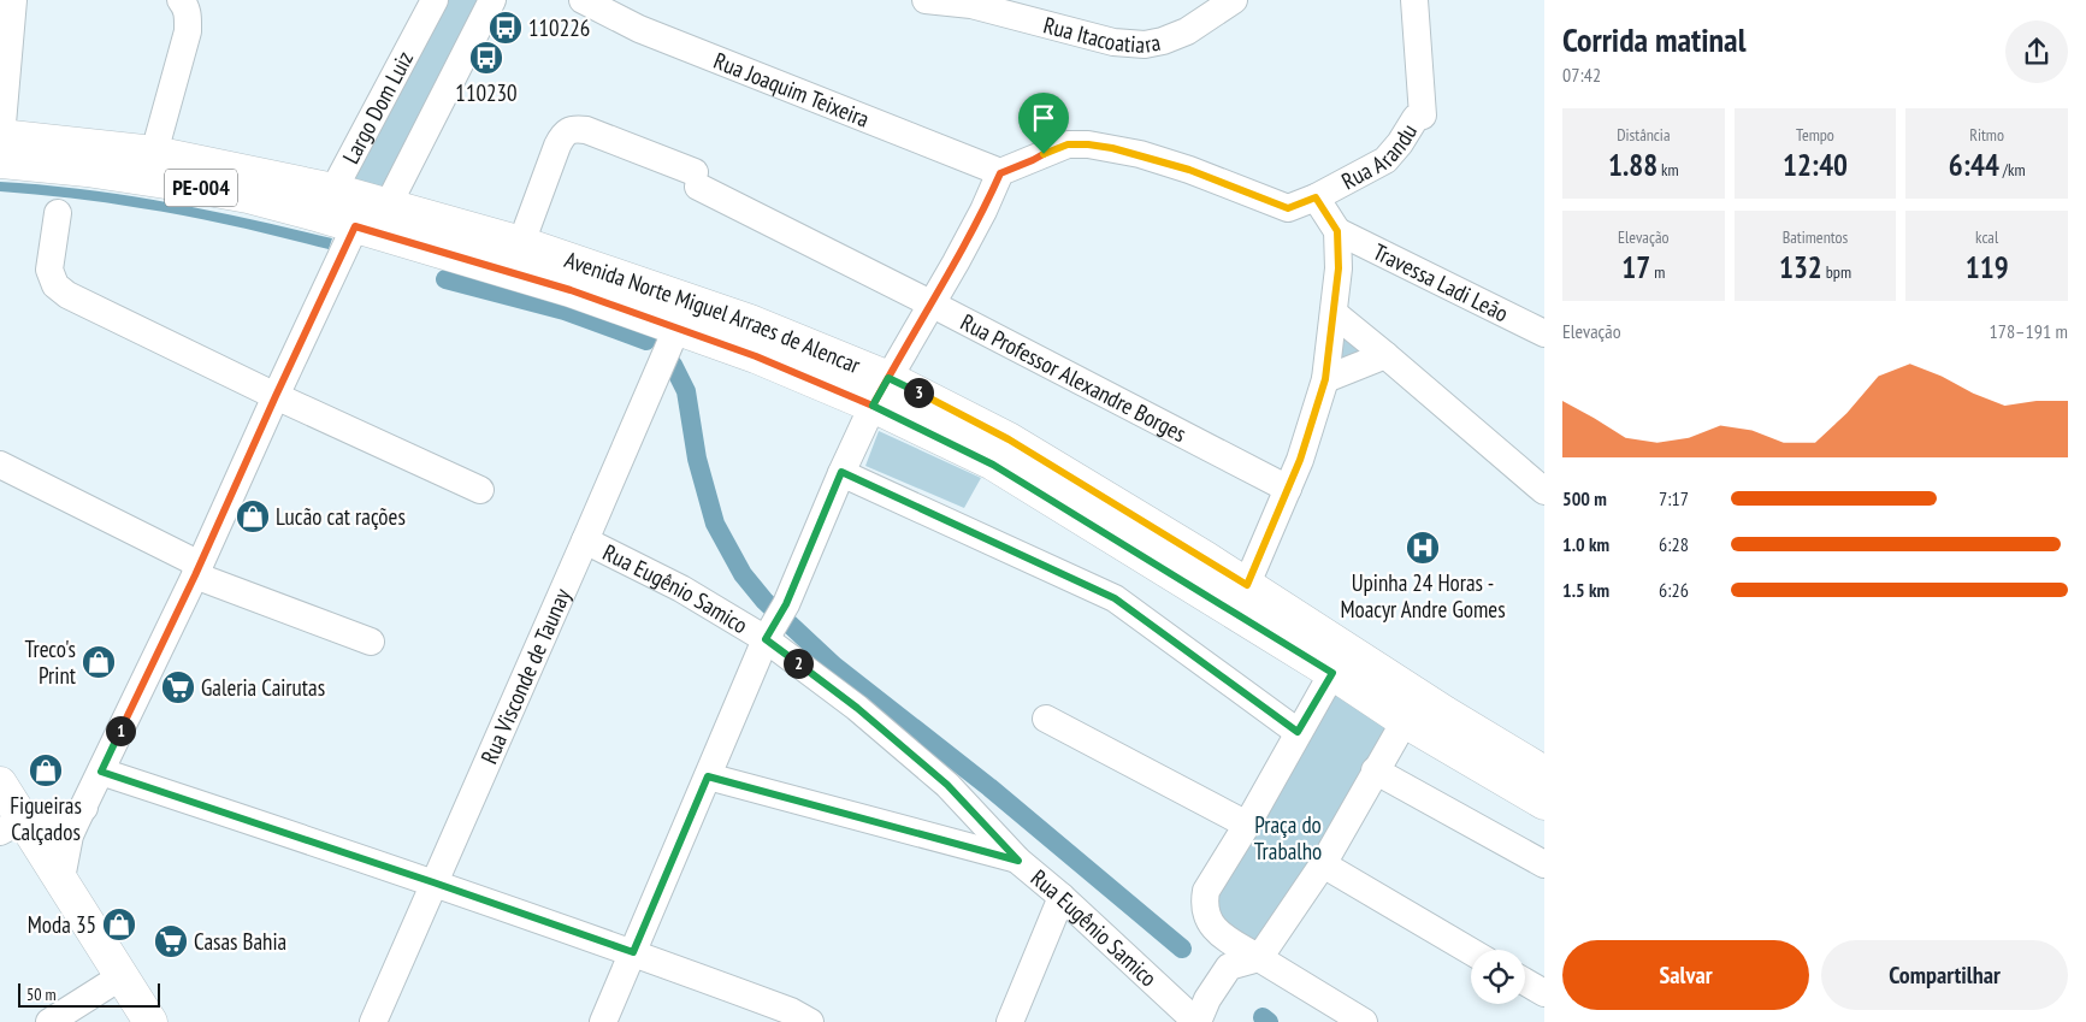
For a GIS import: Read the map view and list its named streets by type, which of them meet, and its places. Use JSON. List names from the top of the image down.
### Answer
{
  "streets": {
    "main road": ["PE-004", "Avenida Norte Miguel Arraes de Alencar"],
    "street": [
      "Rua Itacoatiara",
      "Rua Joaquim Teixeira",
      "Largo Dom Luiz",
      "Rua Arandu",
      "Travessa Ladi Leão",
      "Rua Professor Alexandre Borges",
      "Rua Eugênio Samico",
      "Rua Visconde de Taunay"
    ]
  },
  "crossings": [
    ["Rua Joaquim Teixeira", "Rua Arandu"],
    ["Largo Dom Luiz", "Avenida Norte Miguel Arraes de Alencar"],
    ["Avenida Norte Miguel Arraes de Alencar", "Rua Professor Alexandre Borges"],
    ["Avenida Norte Miguel Arraes de Alencar", "Rua Visconde de Taunay"],
    ["Rua Eugênio Samico", "Rua Visconde de Taunay"]
  ],
  "parks": ["Praça do Trabalho"],
  "places": {
    "bus stop": ["110226", "110230"],
    "shop": [
      "Lucão cat rações",
      "Treco's Print",
      "Figueiras Calçados",
      "Moda 35"
    ],
    "hospital": ["Upinha 24 Horas - Moacyr Andre Gomes"],
    "supermarket": ["Galeria Cairutas", "Casas Bahia"]
  },
  "scale_bar": "50 m",
  "page": {
    "heading": ["Corrida matinal", "07:42"],
    "stats": [
      ["Distância", "1.88 km"],
      ["Tempo", "12:40"],
      ["Ritmo", "6:44 /km"],
      ["Elevação", "17 m"],
      ["Batimentos", "132 bpm"],
      ["kcal", "119"]
    ],
    "chart": ["Elevação", "178–191 m"],
    "pins": ["3", "2", "1"],
    "list": [
      {
        "name": "500 m",
        "note": "7:17"
      },
      {
        "name": "1.0 km",
        "note": "6:28"
      },
      {
        "name": "1.5 km",
        "note": "6:26"
      }
    ],
    "buttons": ["Salvar", "Compartilhar"],
    "scale": "50 m"
  }
}
